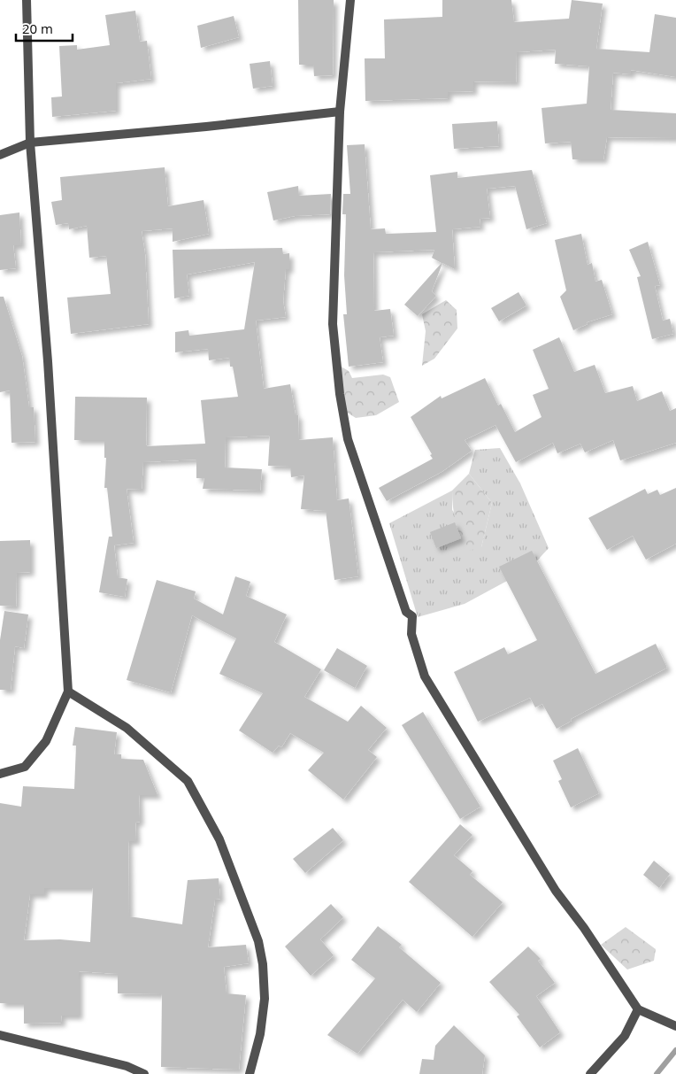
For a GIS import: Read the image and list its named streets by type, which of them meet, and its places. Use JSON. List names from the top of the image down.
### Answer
{
  "scale_bar": "20 m"
}
